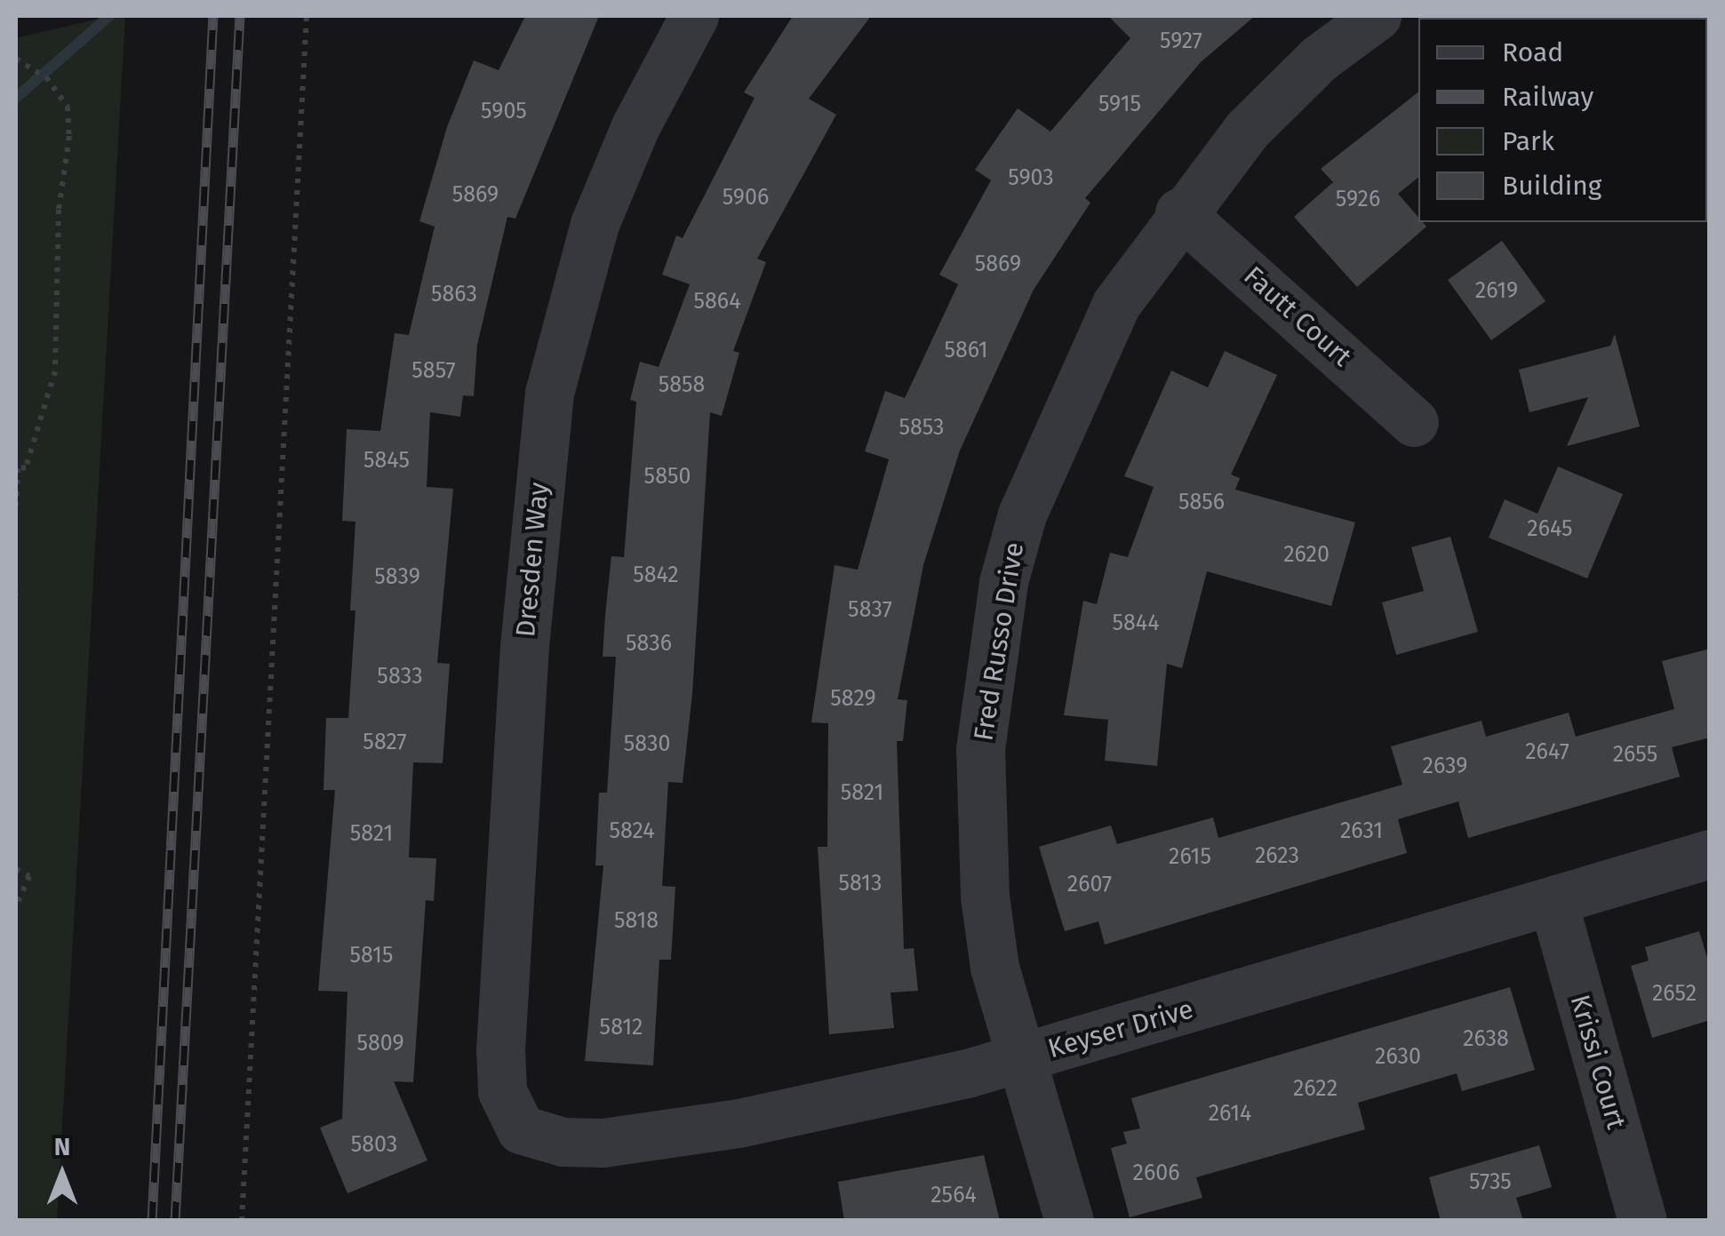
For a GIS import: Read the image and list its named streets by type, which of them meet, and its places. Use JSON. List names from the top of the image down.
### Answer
{
  "streets": {
    "street": [
      "Fautt Court",
      "Dresden Way",
      "Fred Russo Drive",
      "Keyser Drive",
      "Krissi Court"
    ]
  },
  "crossings": [
    ["Fautt Court", "Fred Russo Drive"],
    ["Dresden Way", "Keyser Drive"],
    ["Fred Russo Drive", "Keyser Drive"],
    ["Keyser Drive", "Krissi Court"]
  ],
  "house_numbers": [
    "5927",
    "5915",
    "5905",
    "5903",
    "5869",
    "5906",
    "5926",
    "5869",
    "2619",
    "5863",
    "5864",
    "5861",
    "5857",
    "5858",
    "5853",
    "5845",
    "5850",
    "5856",
    "2645",
    "2620",
    "5842",
    "5839",
    "5837",
    "5844",
    "5836",
    "5833",
    "5829",
    "5827",
    "5830",
    "2647",
    "2655",
    "2639",
    "5821",
    "5824",
    "2631",
    "5821",
    "2623",
    "2615",
    "5813",
    "2607",
    "5818",
    "5815",
    "2652",
    "5812",
    "2638",
    "5809",
    "2630",
    "2622",
    "2614",
    "5803",
    "2606",
    "5735",
    "2564"
  ],
  "legend": [
    "Road",
    "Railway",
    "Park",
    "Building"
  ],
  "north": "top"
}
